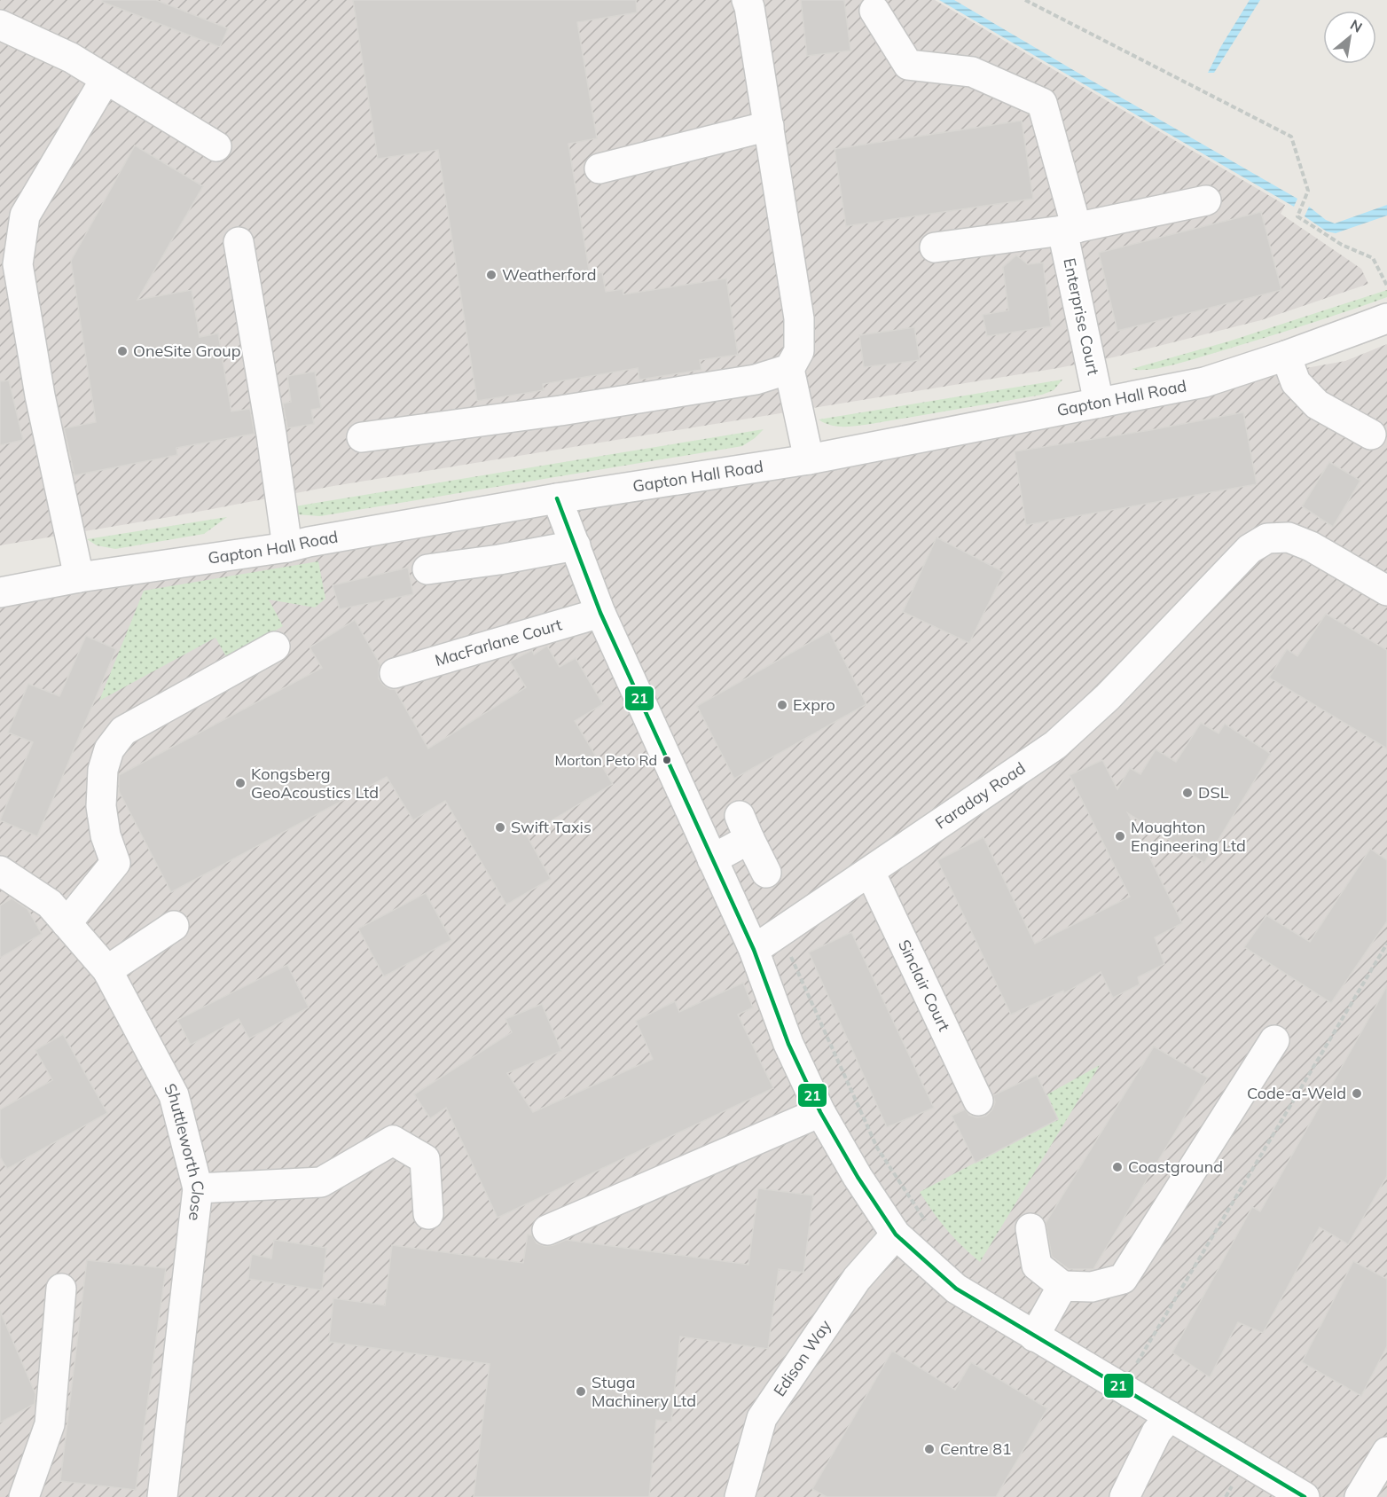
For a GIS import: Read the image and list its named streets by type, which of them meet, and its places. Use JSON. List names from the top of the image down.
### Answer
{
  "streets": {
    "street": [
      "Enterprise Court",
      "Gapton Hall Road",
      "MacFarlane Court",
      "Faraday Road",
      "Sinclair Court",
      "Shuttleworth Close",
      "Edison Way"
    ]
  },
  "crossings": [
    ["Enterprise Court", "Gapton Hall Road"],
    ["Faraday Road", "Sinclair Court"]
  ],
  "places": [
    "Weatherford",
    "OneSite Group",
    "Expro",
    "Morton Peto Rd",
    "Kongsberg GeoAcoustics Ltd",
    "DSL",
    "Swift Taxis",
    "Moughton Engineering Ltd",
    "Code-a-Weld",
    "Coastground",
    "Stuga Machinery Ltd",
    "Centre 81"
  ],
  "lines": ["transit line 21"],
  "north": "top right"
}
